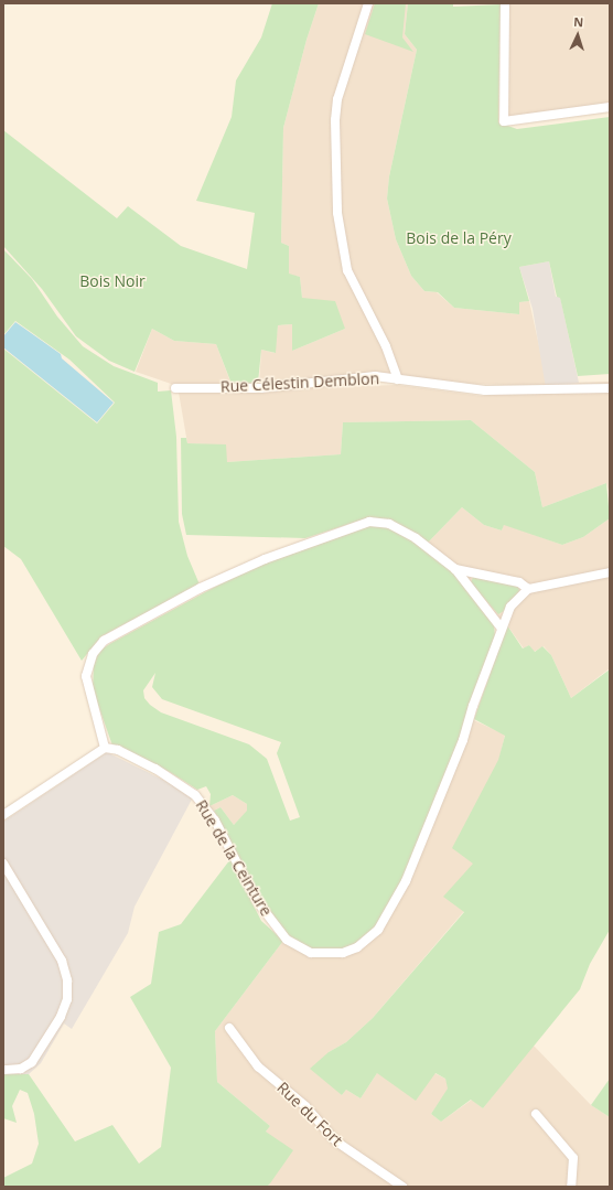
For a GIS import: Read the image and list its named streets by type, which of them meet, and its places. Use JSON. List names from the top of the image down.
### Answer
{
  "streets": {
    "street": ["Rue Célestin Demblon", "Rue de la Ceinture", "Rue du Fort"]
  },
  "parks": ["Bois de la Péry", "Bois Noir"],
  "north": "top"
}
